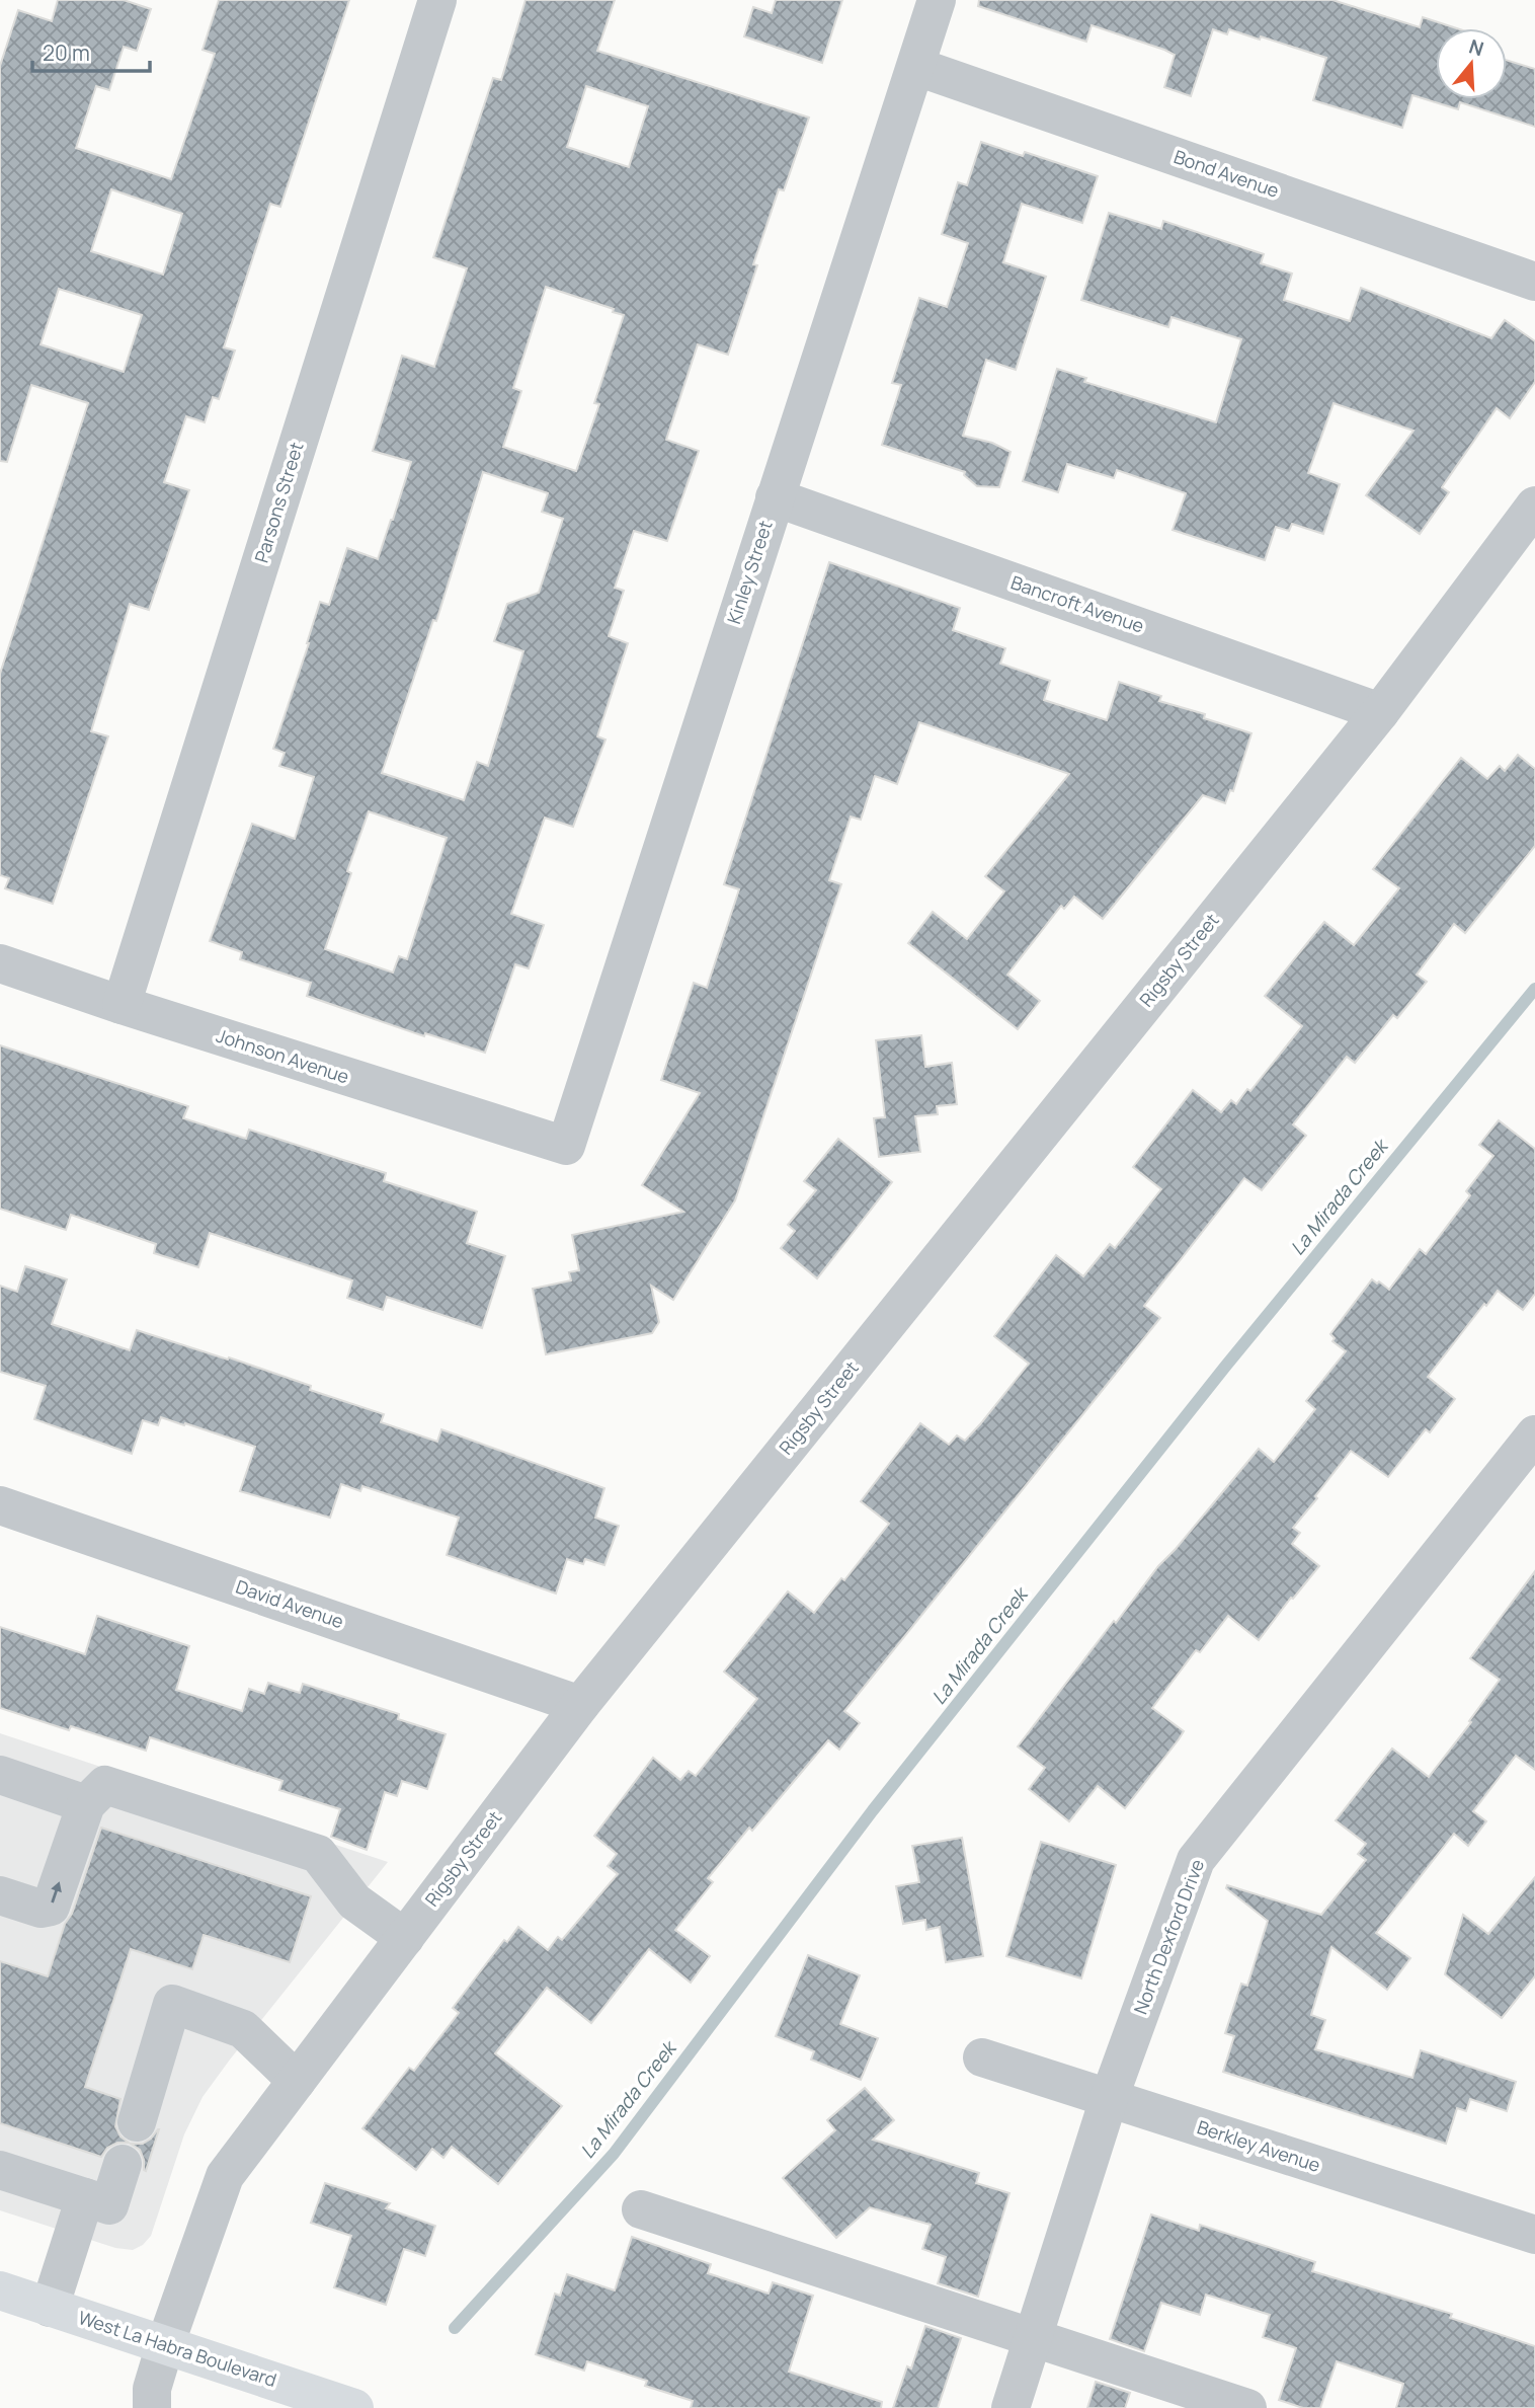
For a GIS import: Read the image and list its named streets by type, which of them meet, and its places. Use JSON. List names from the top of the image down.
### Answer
{
  "streets": {
    "main road": ["West La Habra Boulevard"],
    "street": [
      "Bond Avenue",
      "Parsons Street",
      "Kinley Street",
      "Bancroft Avenue",
      "Rigsby Street",
      "Johnson Avenue",
      "David Avenue",
      "North Dexford Drive",
      "Berkley Avenue"
    ]
  },
  "crossings": [
    ["Bond Avenue", "Kinley Street"],
    ["Parsons Street", "Johnson Avenue"],
    ["Kinley Street", "Bancroft Avenue"],
    ["Kinley Street", "Johnson Avenue"],
    ["Bancroft Avenue", "Rigsby Street"],
    ["Rigsby Street", "David Avenue"],
    ["Rigsby Street", "West La Habra Boulevard"],
    ["North Dexford Drive", "Berkley Avenue"]
  ],
  "water": ["La Mirada Creek"],
  "scale_bar": "20 m",
  "north": "top"
}
